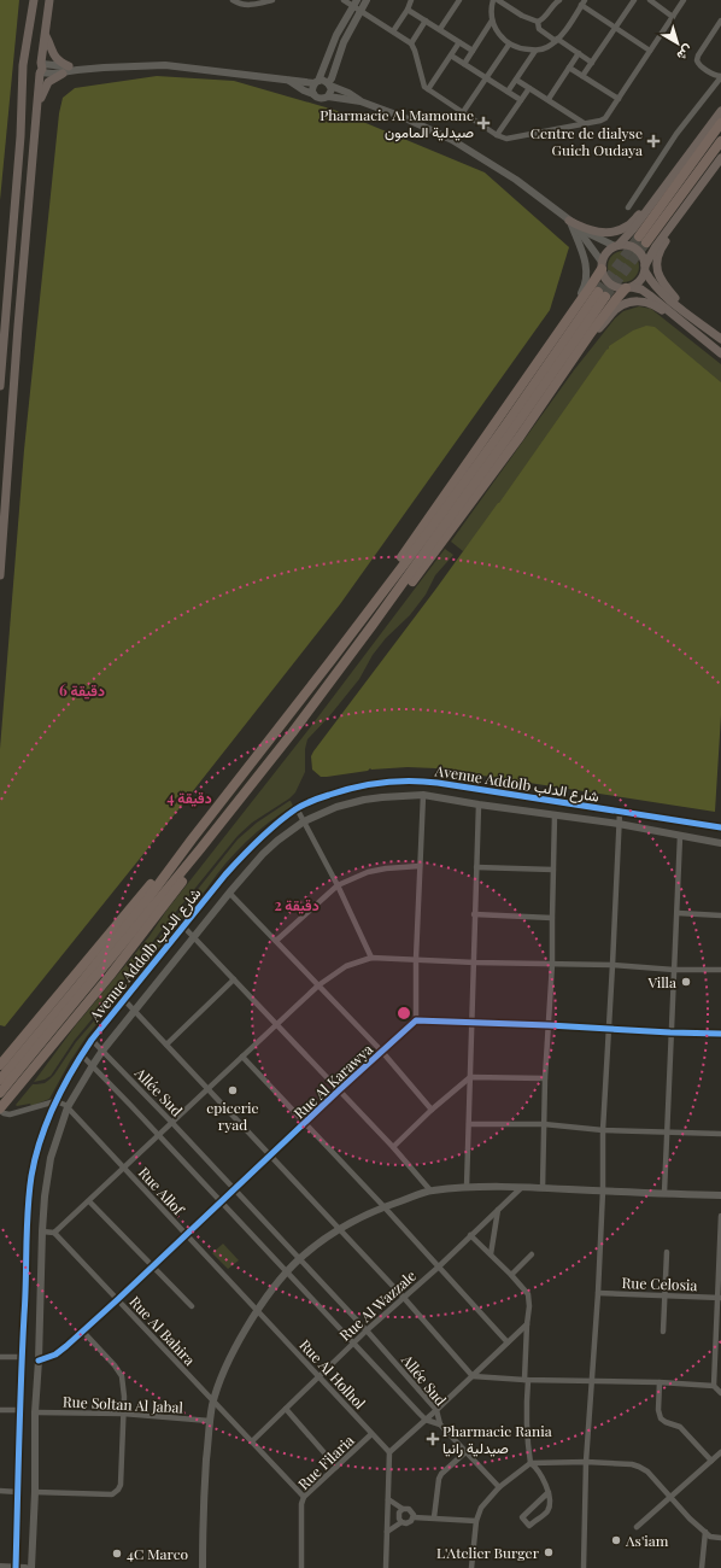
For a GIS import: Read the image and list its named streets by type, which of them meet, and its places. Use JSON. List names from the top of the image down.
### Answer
{
  "streets": {
    "street": [
      "Avenue Addolb شارع الدلب",
      "Rue Al Karawya",
      "Allée Sud",
      "Rue Allof",
      "Rue Celosia",
      "Rue Al Wazzale",
      "Rue Al Bahira",
      "Rue Al Holhol",
      "Rue Soltan Al Jabal",
      "Rue Filaria"
    ]
  },
  "crossings": [
    ["Avenue Addolb شارع الدلب", "Rue Al Karawya"],
    ["Avenue Addolb شارع الدلب", "Allée Sud"],
    ["Avenue Addolb شارع الدلب", "Rue Allof"],
    ["Avenue Addolb شارع الدلب", "Rue Soltan Al Jabal"],
    ["Rue Al Karawya", "Allée Sud"],
    ["Rue Al Karawya", "Rue Allof"],
    ["Rue Al Karawya", "Rue Al Bahira"],
    ["Allée Sud", "Rue Al Wazzale"],
    ["Rue Allof", "Rue Al Holhol"],
    ["Rue Al Wazzale", "Rue Al Bahira"],
    ["Rue Al Wazzale", "Rue Al Holhol"],
    ["Rue Al Bahira", "Rue Filaria"],
    ["Rue Al Holhol", "Rue Filaria"]
  ],
  "places": {
    "health": ["Pharmacie Al Mamoune صيدلية المامون", "Centre de dialyse Guich Oudaya", "Pharmacie Rania صيدلية رانيا"],
    "other": [
      "Villa",
      "epicerie ryad",
      "As'iam",
      "L'Atelier Burger",
      "4C Marco"
    ]
  },
  "north": "bottom right",
  "rings": ["6 دقيقة", "4 دقيقة", "2 دقيقة"]
}
